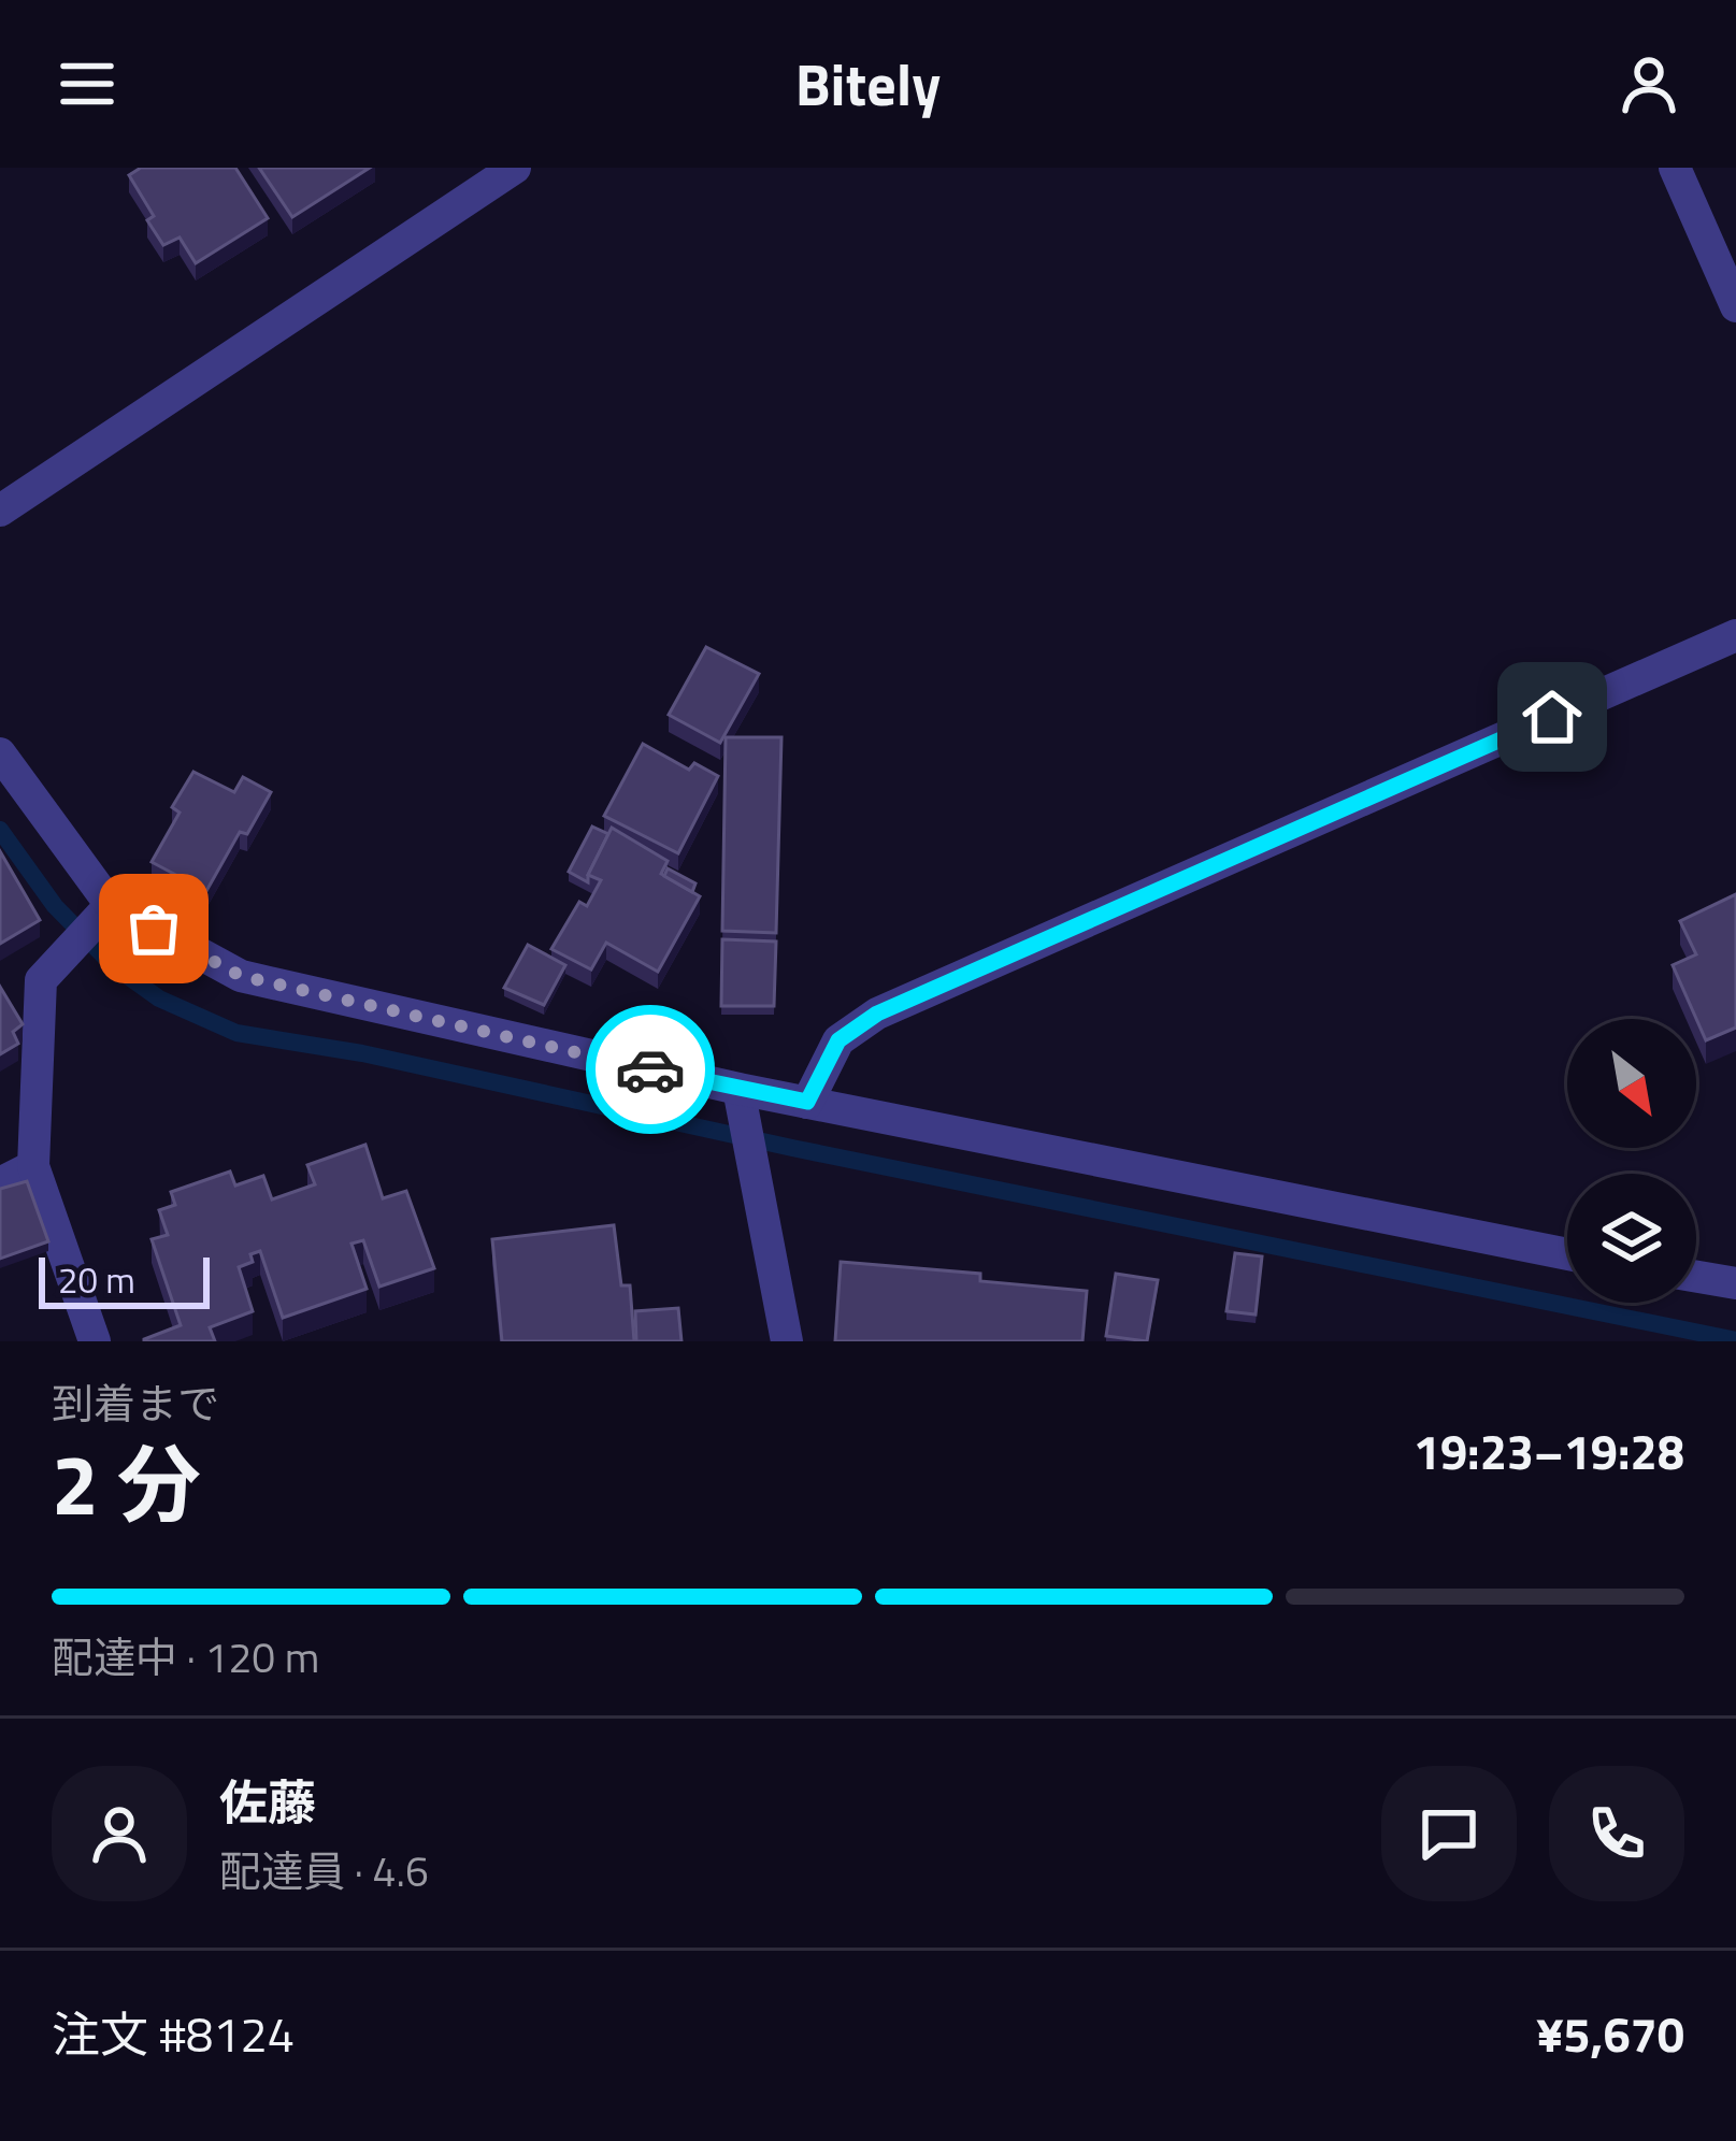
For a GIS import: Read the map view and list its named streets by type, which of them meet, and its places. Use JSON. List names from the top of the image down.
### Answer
{
  "scale_bar": "20 m",
  "north": "bottom right",
  "page": {
    "header": "Bitely",
    "scale": "20 m",
    "heading": ["2 分", "到着まで", "19:23–19:28"],
    "panel": [
      "佐藤",
      "配達員 · 4.6",
      "注文 #8124",
      "¥5,670"
    ],
    "bar": "配達中 · 120 m"
  }
}
